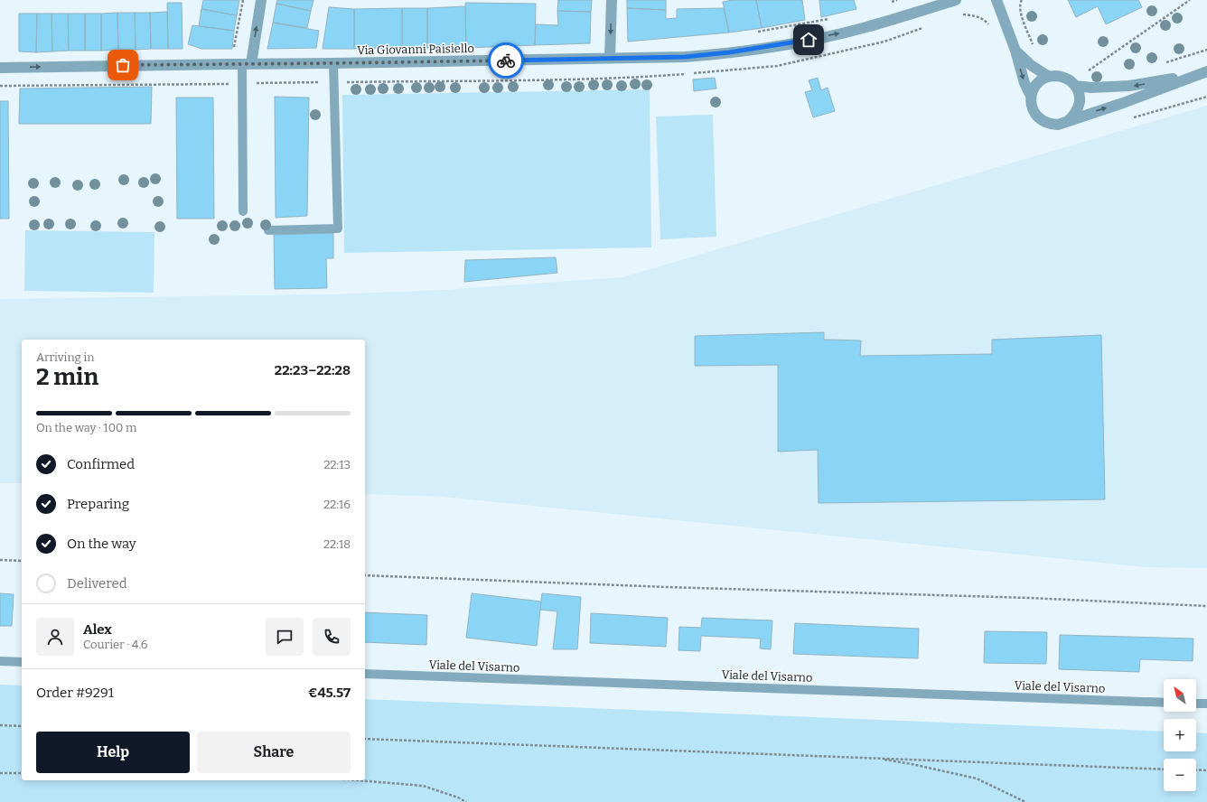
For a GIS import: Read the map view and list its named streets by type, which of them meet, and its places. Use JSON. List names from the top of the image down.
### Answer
{
  "streets": {
    "street": ["Via Giovanni Paisiello"],
    "lane": ["Viale del Visarno"]
  },
  "one_way": ["Via Giovanni Paisiello"],
  "north": "top left",
  "page": {
    "heading": ["2 min", "Arriving in", "22:23–22:28"],
    "panel": [
      "Alex",
      "Courier · 4.6",
      "Order #9291",
      "€45.57"
    ],
    "bar": "On the way · 100 m",
    "list": [
      ["Confirmed", "22:13"],
      ["Preparing", "22:16"],
      ["On the way", "22:18"],
      "Delivered"
    ],
    "map_buttons": ["+", "−"],
    "buttons": ["Help", "Share"]
  }
}
